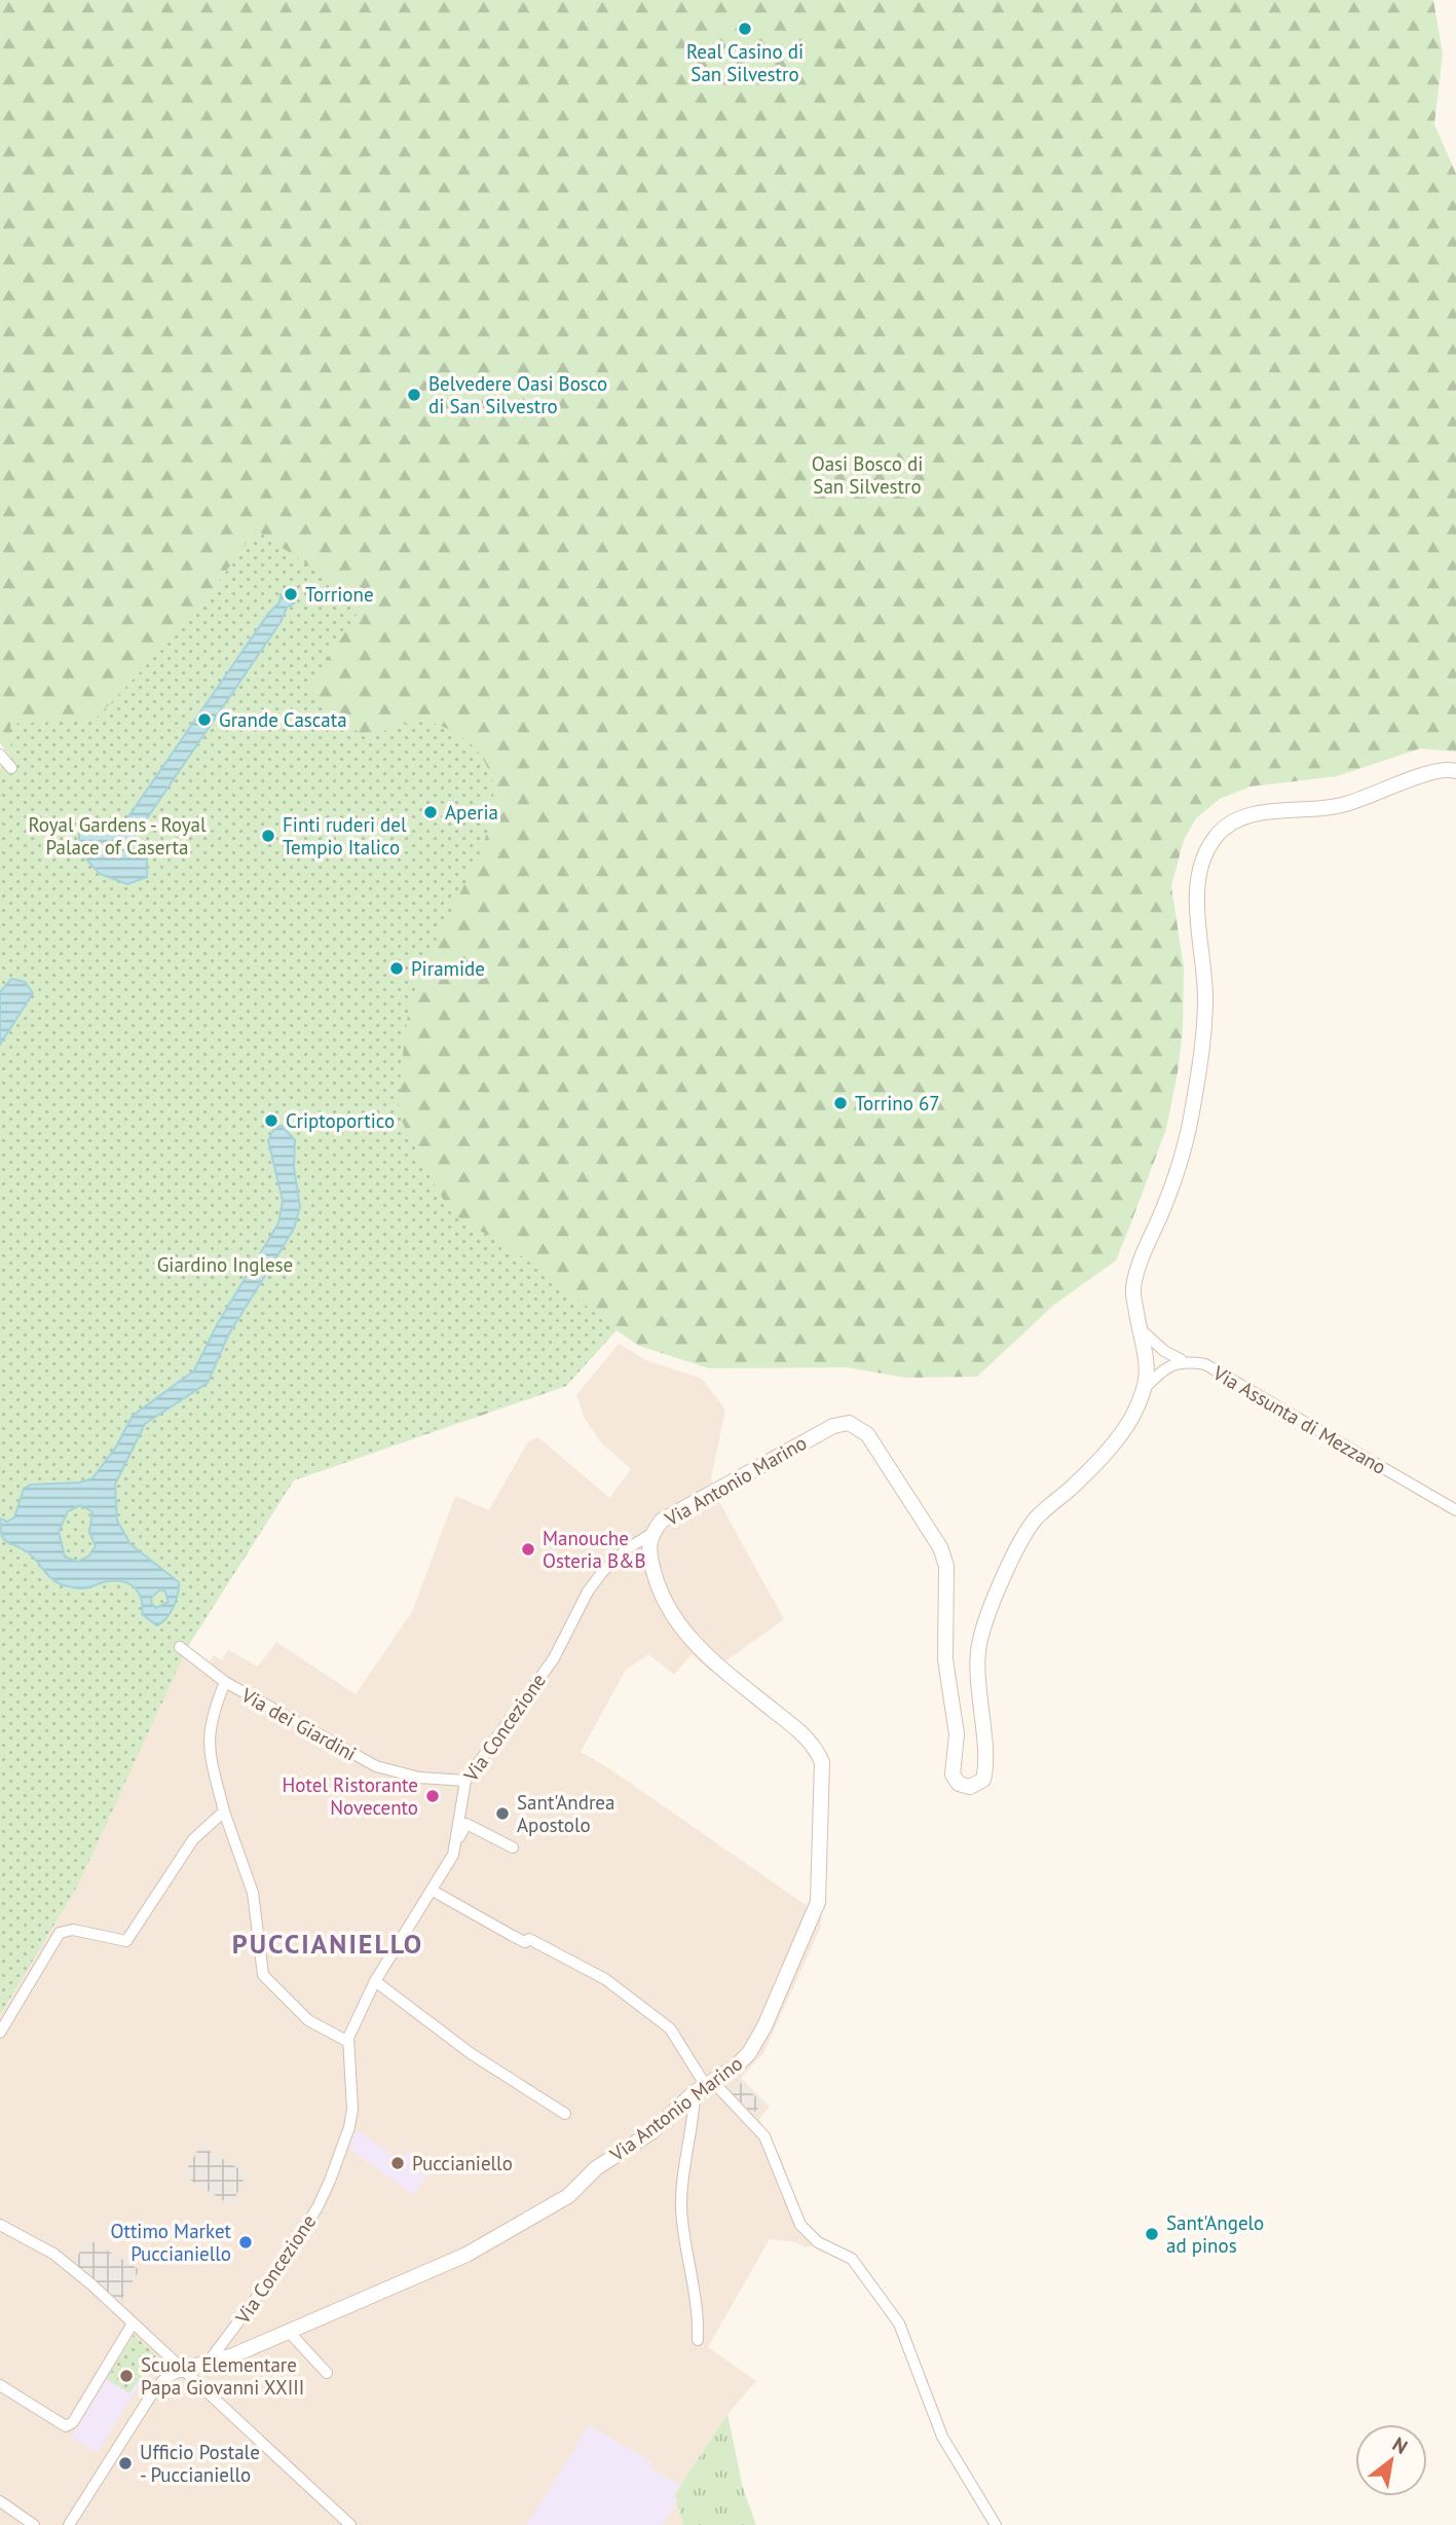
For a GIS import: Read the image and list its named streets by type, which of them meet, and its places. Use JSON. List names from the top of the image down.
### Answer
{
  "streets": {
    "street": [
      "Via Assunta di Mezzano",
      "Via Antonio Marino",
      "Via dei Giardini",
      "Via Concezione"
    ]
  },
  "crossings": [
    ["Via Antonio Marino", "Via Concezione"],
    ["Via dei Giardini", "Via Concezione"]
  ],
  "districts": ["PUCCIANIELLO"],
  "parks": ["Oasi Bosco di San Silvestro", "Royal Gardens - Royal Palace of Caserta", "Giardino Inglese"],
  "places": [
    "Real Casino di San Silvestro",
    "Belvedere Oasi Bosco di San Silvestro",
    "Torrione",
    "Grande Cascata",
    "Aperia",
    "Finti ruderi del Tempio Italico",
    "Piramide",
    "Torrino 67",
    "Criptoportico",
    "Manouche Osteria B&B",
    "Hotel Ristorante Novecento",
    "Sant'Andrea Apostolo",
    "Puccianiello",
    "Sant'Angelo ad pinos",
    "Ottimo Market Puccianiello",
    "Scuola Elementare Papa Giovanni XXIII",
    "Ufficio Postale - Puccianiello"
  ],
  "north": "top right"
}
